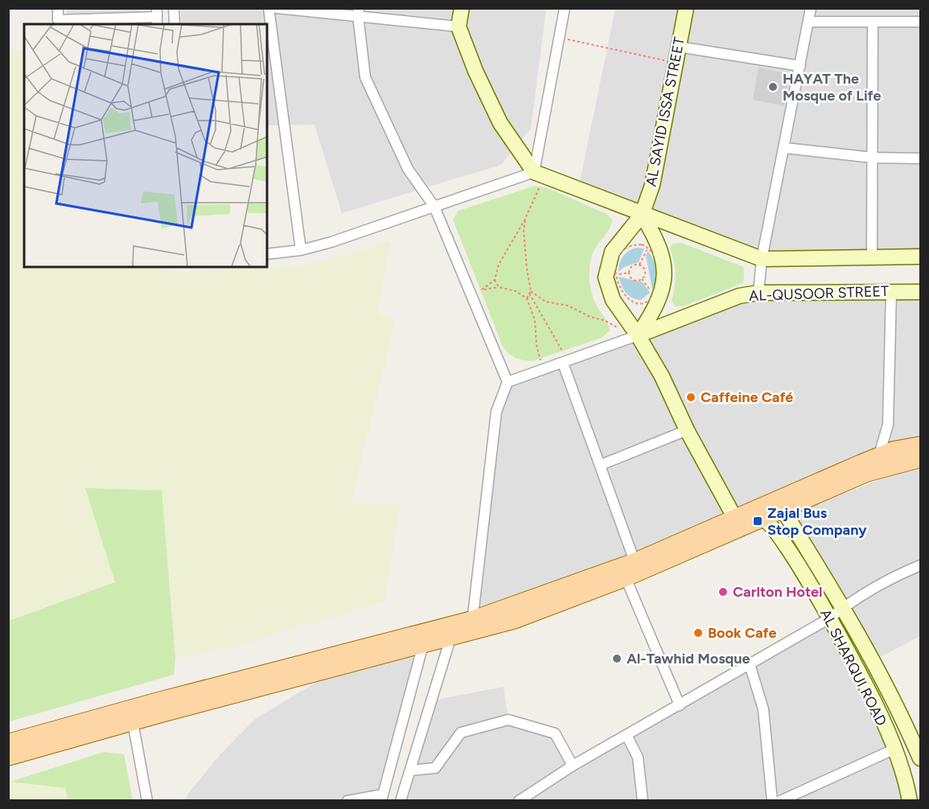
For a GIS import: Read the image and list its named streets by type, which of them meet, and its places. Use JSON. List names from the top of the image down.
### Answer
{
  "streets": {
    "street": ["AL SAYID ISSA STREET", "AL-QUSOOR STREET", "AL SHARQUI ROAD"]
  },
  "crossings": [
    ["AL SAYID ISSA STREET", "AL-QUSOOR STREET"]
  ],
  "places": {
    "other": [
      "HAYAT The Mosque of Life",
      "Caffeine Café",
      "Carlton Hotel",
      "Book Cafe",
      "Al-Tawhid Mosque"
    ],
    "transit": ["Zajal Bus Stop Company"]
  }
}
